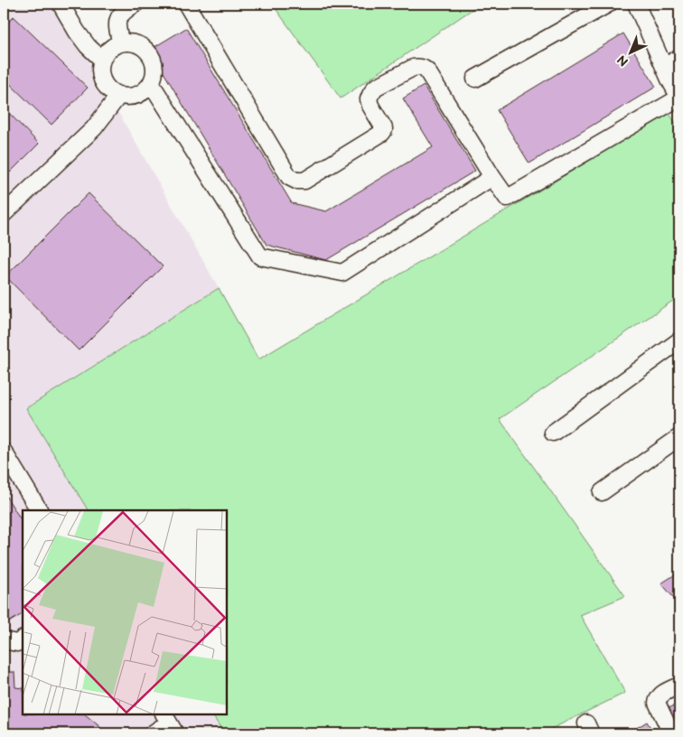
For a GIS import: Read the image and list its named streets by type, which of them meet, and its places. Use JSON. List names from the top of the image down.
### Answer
{
  "north": "bottom left"
}
